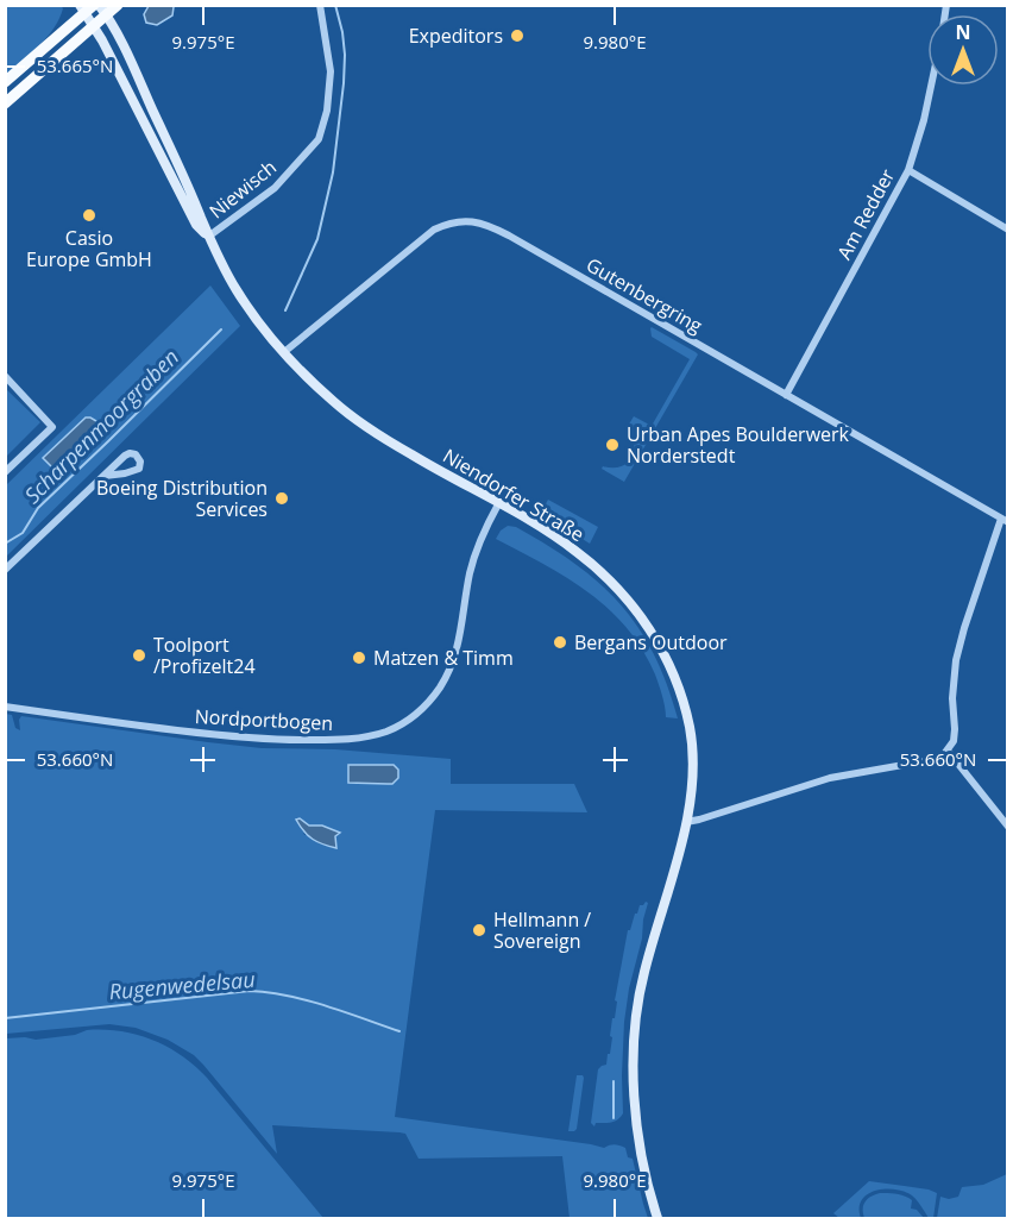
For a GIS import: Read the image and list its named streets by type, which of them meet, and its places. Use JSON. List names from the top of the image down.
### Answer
{
  "streets": {
    "main road": ["Niendorfer Straße"],
    "street": [
      "Niewisch",
      "Am Redder",
      "Gutenbergring",
      "Nordportbogen"
    ]
  },
  "crossings": [
    ["Niewisch", "Niendorfer Straße"],
    ["Am Redder", "Gutenbergring"],
    ["Gutenbergring", "Niendorfer Straße"],
    ["Niendorfer Straße", "Nordportbogen"]
  ],
  "water": ["Scharpenmoorgraben", "Rugenwedelsau"],
  "places": [
    "Expeditors",
    "Casio Europe GmbH",
    "Urban Apes Boulderwerk Norderstedt",
    "Boeing Distribution Services",
    "Bergans Outdoor",
    "Toolport /Profizelt24",
    "Matzen & Timm",
    "Hellmann / Sovereign"
  ],
  "north": "top",
  "coordinates": [
    "9.975°E",
    "9.980°E",
    "53.665°N",
    "53.660°N"
  ]
}
